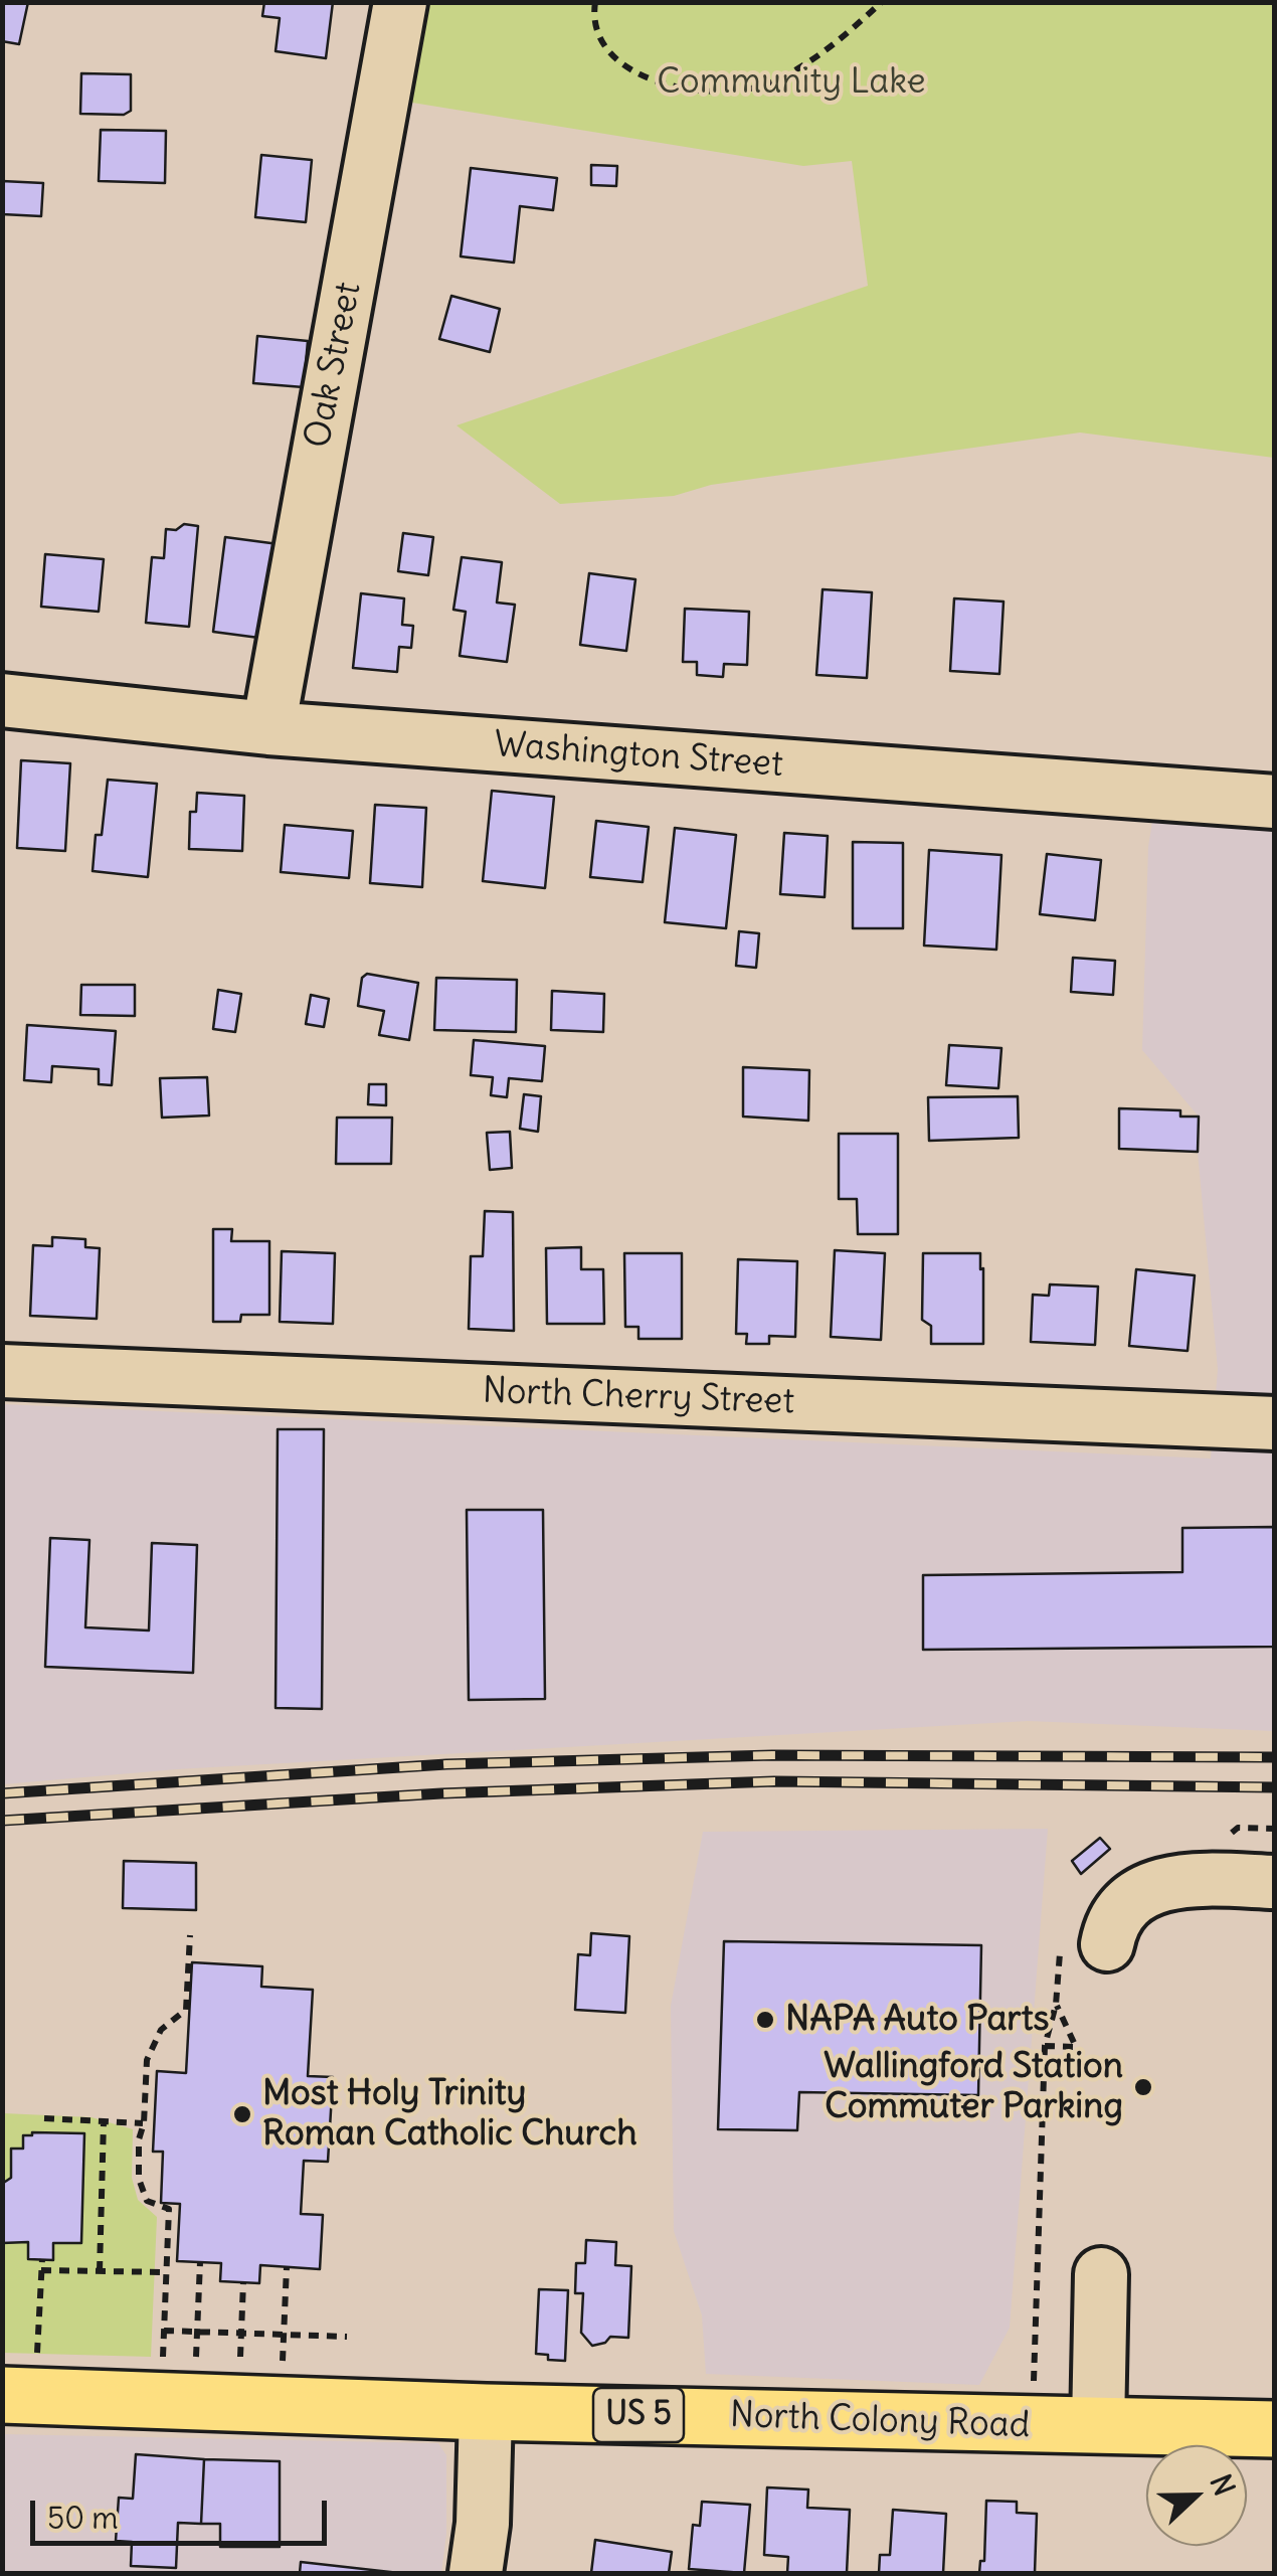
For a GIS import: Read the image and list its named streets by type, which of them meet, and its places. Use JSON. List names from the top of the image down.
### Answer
{
  "streets": {
    "main road": ["US 5", "North Colony Road"],
    "street": ["Oak Street", "Washington Street", "North Cherry Street"]
  },
  "crossings": [
    ["Oak Street", "Washington Street"]
  ],
  "parks": ["Community Lake"],
  "places": ["NAPA Auto Parts", "Wallingford Station Commuter Parking", "Most Holy Trinity Roman Catholic Church"],
  "scale_bar": "50 m",
  "north": "right"
}
